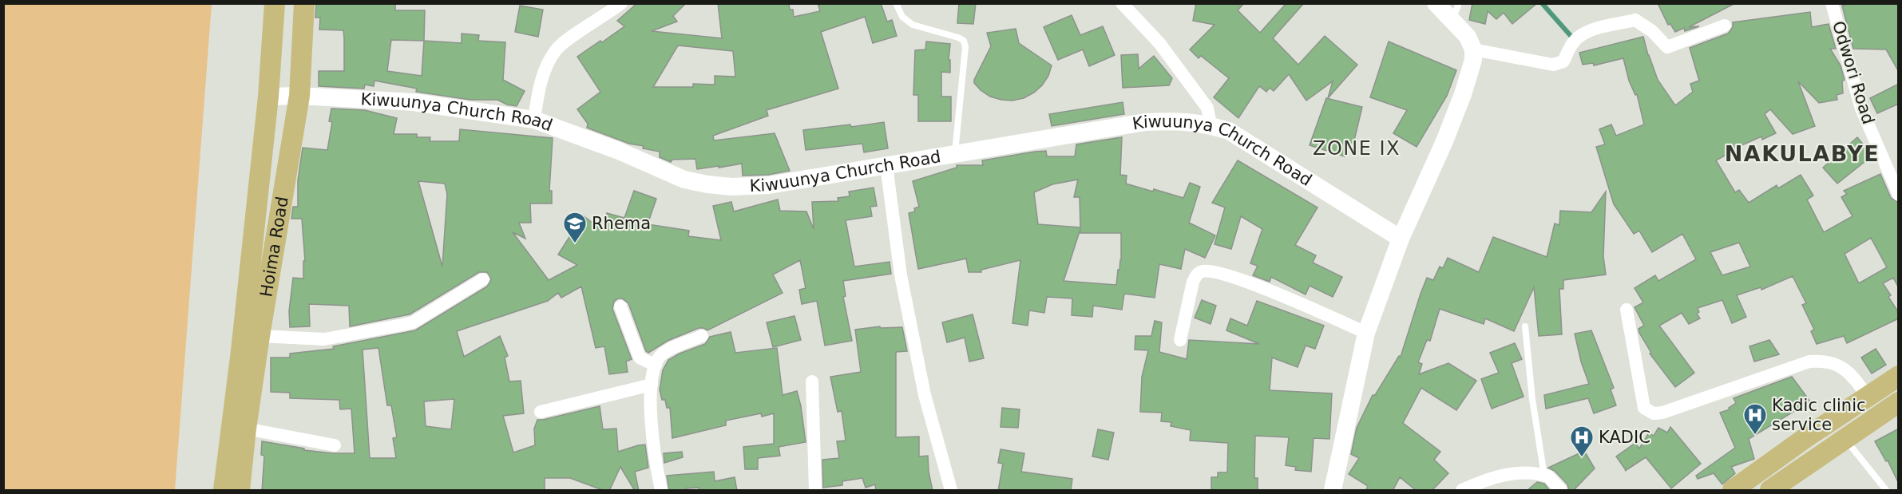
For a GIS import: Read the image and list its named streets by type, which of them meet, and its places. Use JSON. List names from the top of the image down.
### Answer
{
  "streets": {
    "main road": ["Hoima Road"],
    "street": ["Odwori Road", "Kiwuunya Church Road"]
  },
  "crossings": [
    ["Kiwuunya Church Road", "Hoima Road"]
  ],
  "districts": ["ZONE IX", "NAKULABYE"],
  "places": {
    "school or university": ["Rhema"],
    "hospital": ["Kadic clinic service", "KADIC"]
  }
}
